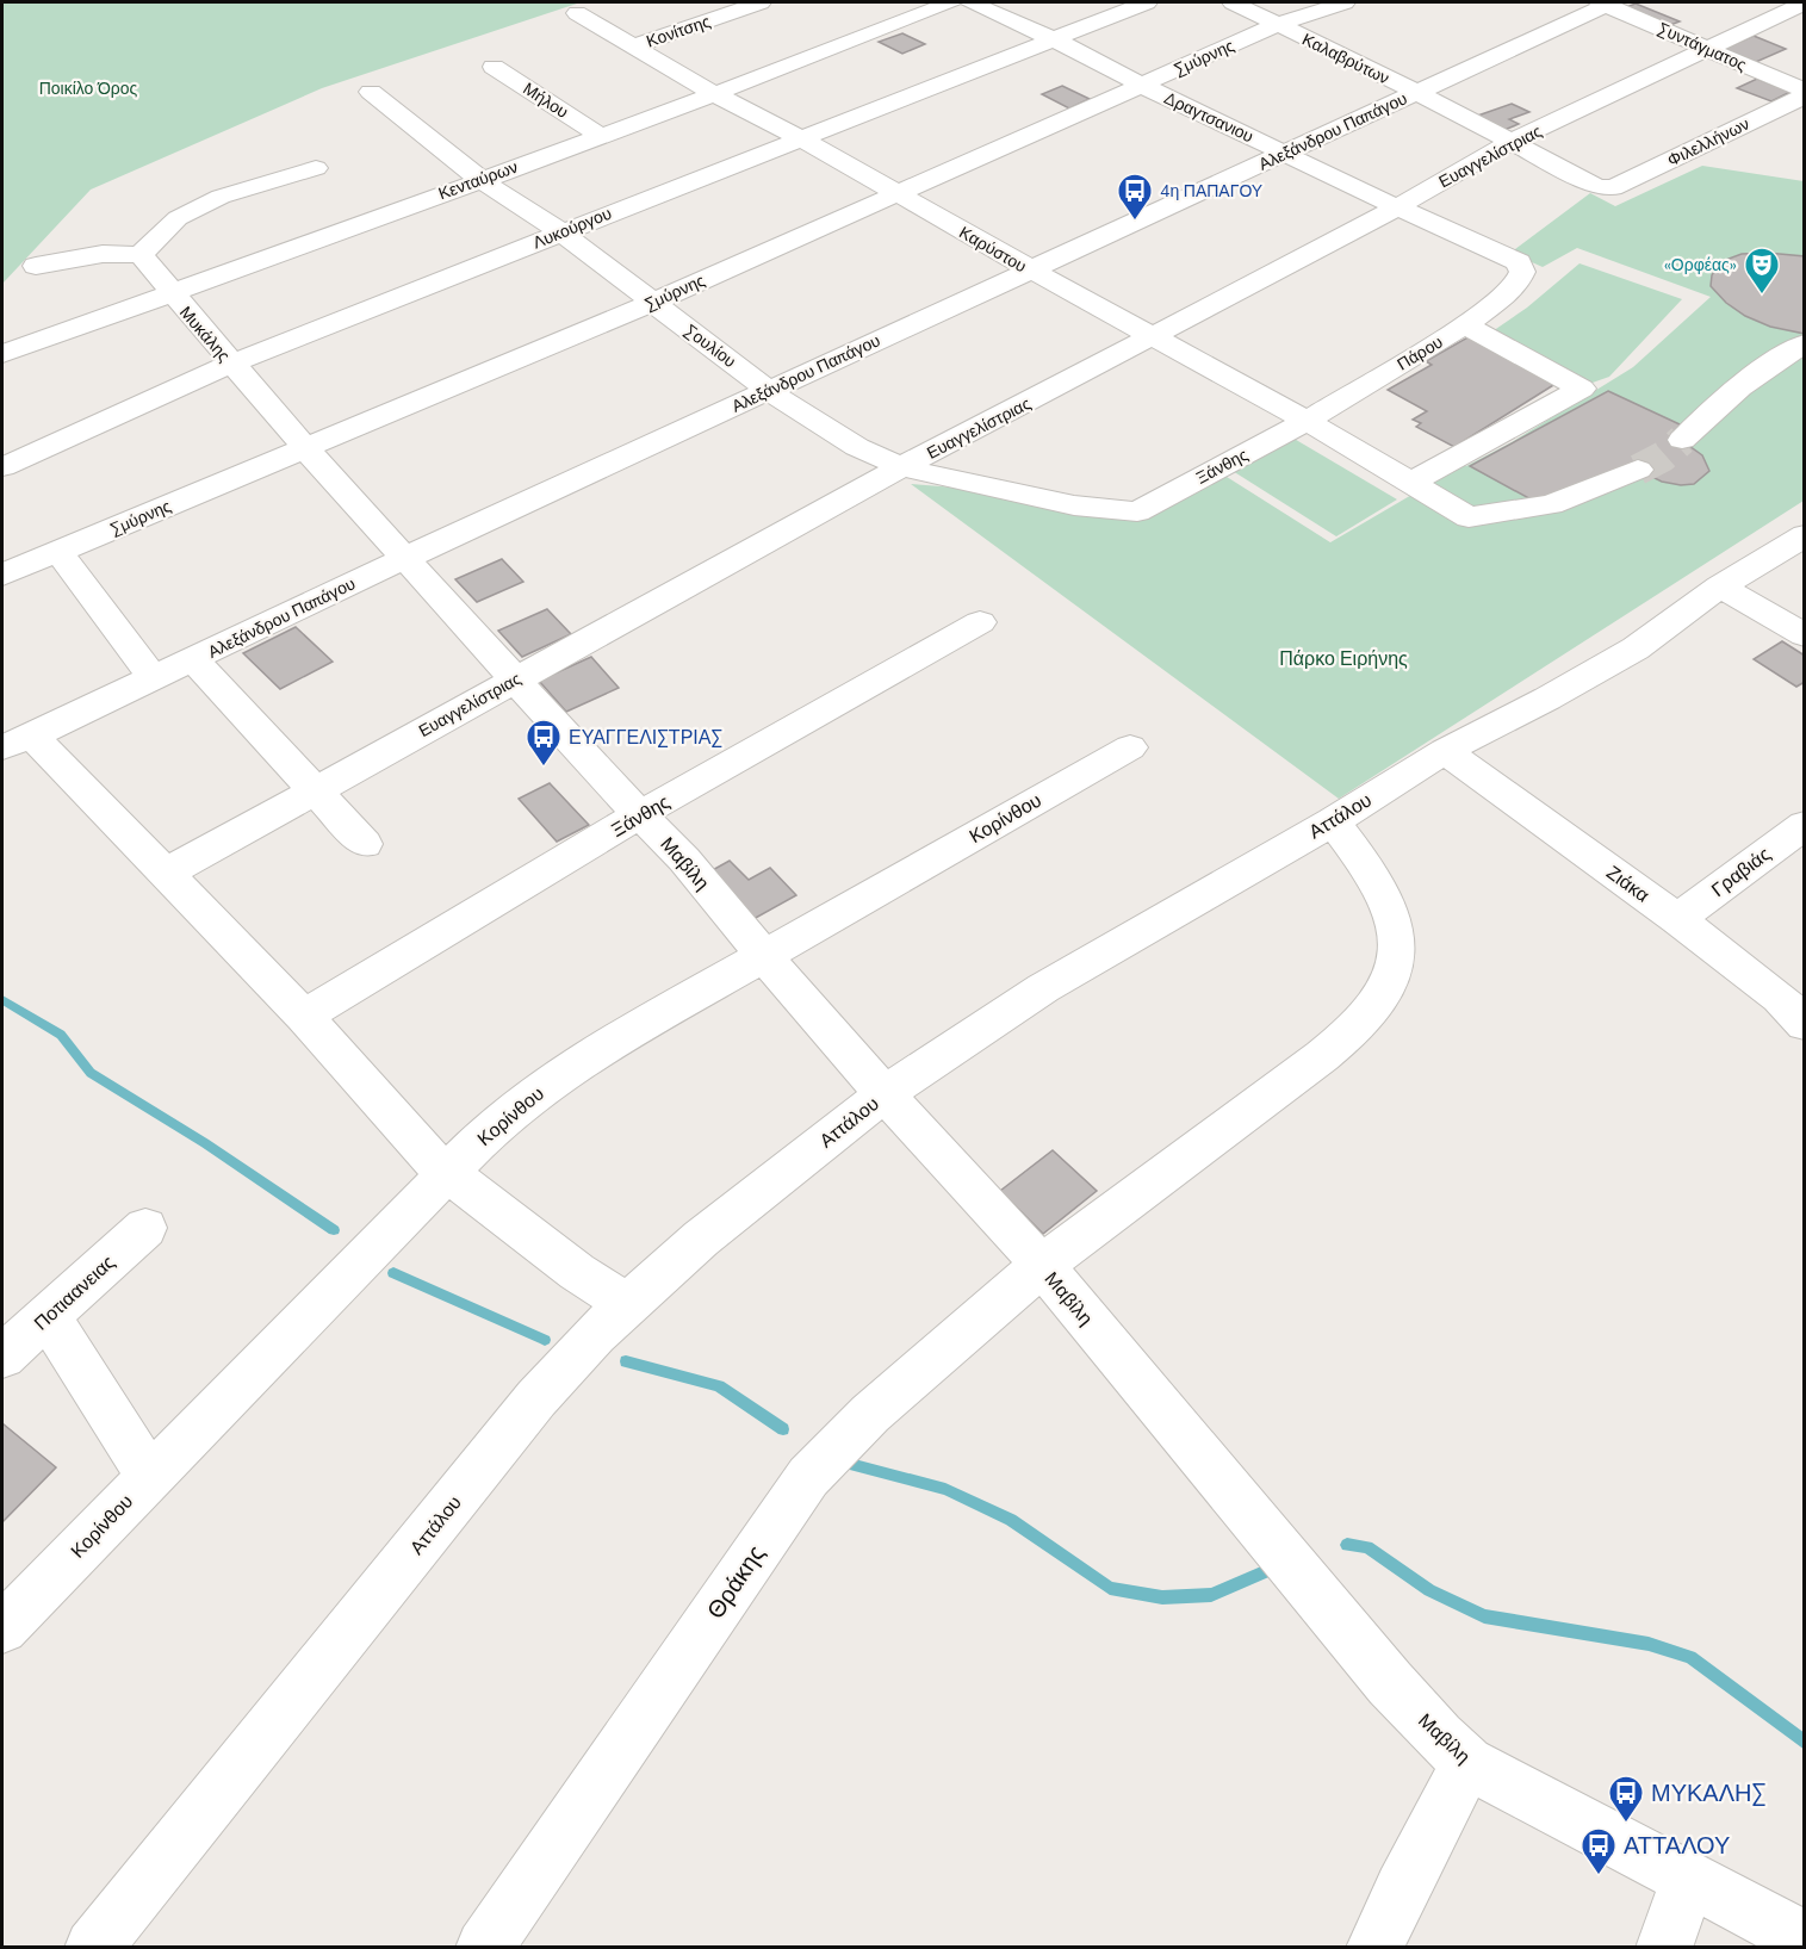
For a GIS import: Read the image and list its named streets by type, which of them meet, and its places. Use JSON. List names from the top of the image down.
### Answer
{
  "streets": {
    "street": [
      "Κονίτσης",
      "Συντάγματος",
      "Σμύρνης",
      "Καλαβρύτων",
      "Μήλου",
      "Δραγτσανιου",
      "Αλεξάνδρου Παπάγου",
      "Φιλελλήνων",
      "Ευαγγελίστριας",
      "Κενταύρων",
      "Λυκούργου",
      "Καρύστου",
      "Μυκάλης",
      "Σουλίου",
      "Πάρου",
      "Ξάνθης",
      "Αττάλου",
      "Κορίνθου",
      "Μαβίλη",
      "Γραβιάς",
      "Ζιάκα",
      "Ποτιαανειας",
      "Θράκης"
    ]
  },
  "crossings": [
    ["Κονίτσης", "Καρύστου"],
    ["Συντάγματος", "Αλεξάνδρου Παπάγου"],
    ["Συντάγματος", "Φιλελλήνων"],
    ["Συντάγματος", "Ευαγγελίστριας"],
    ["Σμύρνης", "Καλαβρύτων"],
    ["Σμύρνης", "Δραγτσανιου"],
    ["Σμύρνης", "Καρύστου"],
    ["Σμύρνης", "Μυκάλης"],
    ["Σμύρνης", "Σουλίου"],
    ["Καλαβρύτων", "Αλεξάνδρου Παπάγου"],
    ["Καλαβρύτων", "Φιλελλήνων"],
    ["Καλαβρύτων", "Ευαγγελίστριας"],
    ["Μήλου", "Κενταύρων"],
    ["Δραγτσανιου", "Αλεξάνδρου Παπάγου"],
    ["Δραγτσανιου", "Ευαγγελίστριας"],
    ["Δραγτσανιου", "Λυκούργου"],
    ["Δραγτσανιου", "Πάρου"],
    ["Αλεξάνδρου Παπάγου", "Καρύστου"],
    ["Αλεξάνδρου Παπάγου", "Μυκάλης"],
    ["Αλεξάνδρου Παπάγου", "Σουλίου"],
    ["Αλεξάνδρου Παπάγου", "Μαβίλη"],
    ["Ευαγγελίστριας", "Καρύστου"],
    ["Ευαγγελίστριας", "Σουλίου"],
    ["Ευαγγελίστριας", "Μαβίλη"],
    ["Κενταύρων", "Καρύστου"],
    ["Κενταύρων", "Μυκάλης"],
    ["Κενταύρων", "Σουλίου"],
    ["Λυκούργου", "Καρύστου"],
    ["Λυκούργου", "Μυκάλης"],
    ["Λυκούργου", "Σουλίου"],
    ["Καρύστου", "Πάρου"],
    ["Καρύστου", "Ξάνθης"],
    ["Μυκάλης", "Μαβίλη"],
    ["Σουλίου", "Ξάνθης"],
    ["Πάρου", "Ξάνθης"],
    ["Ξάνθης", "Μαβίλη"],
    ["Αττάλου", "Μαβίλη"],
    ["Αττάλου", "Ζιάκα"],
    ["Αττάλου", "Θράκης"],
    ["Κορίνθου", "Μαβίλη"],
    ["Μαβίλη", "Θράκης"],
    ["Γραβιάς", "Ζιάκα"]
  ],
  "parks": ["Ποικίλο Όρος", "Πάρκο Ειρήνης"],
  "places": {
    "bus stop": [
      "4η ΠΑΠΑΓΟΥ",
      "ΕΥΑΓΓΕΛΙΣΤΡΙΑΣ",
      "ΜΥΚΑΛΗΣ",
      "ΑΤΤΑΛΟΥ"
    ],
    "theatre": ["«Ορφέας»"]
  }
}
